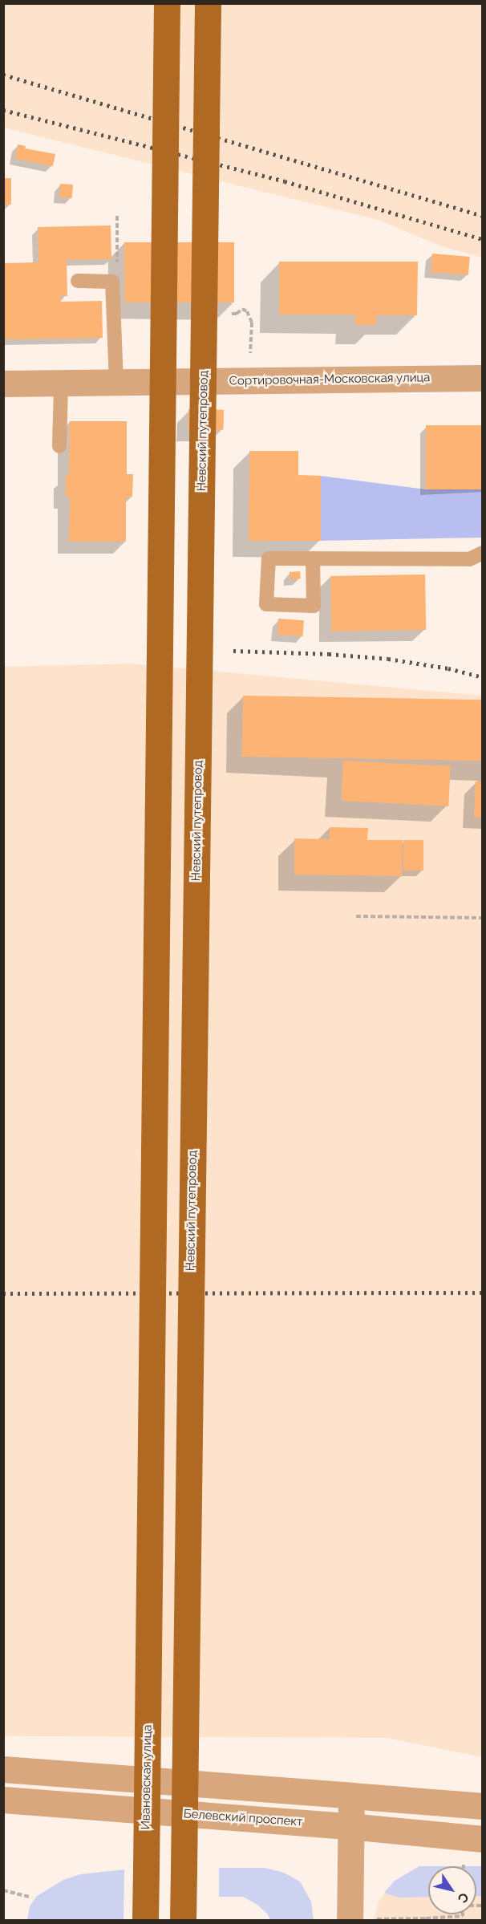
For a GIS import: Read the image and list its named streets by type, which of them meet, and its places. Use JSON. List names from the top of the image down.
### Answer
{
  "streets": {
    "main road": ["Невский путепровод", "Ивановская улица"],
    "street": ["Сортировочная-Московская улица", "Белевский проспект"]
  },
  "north": "bottom right"
}
